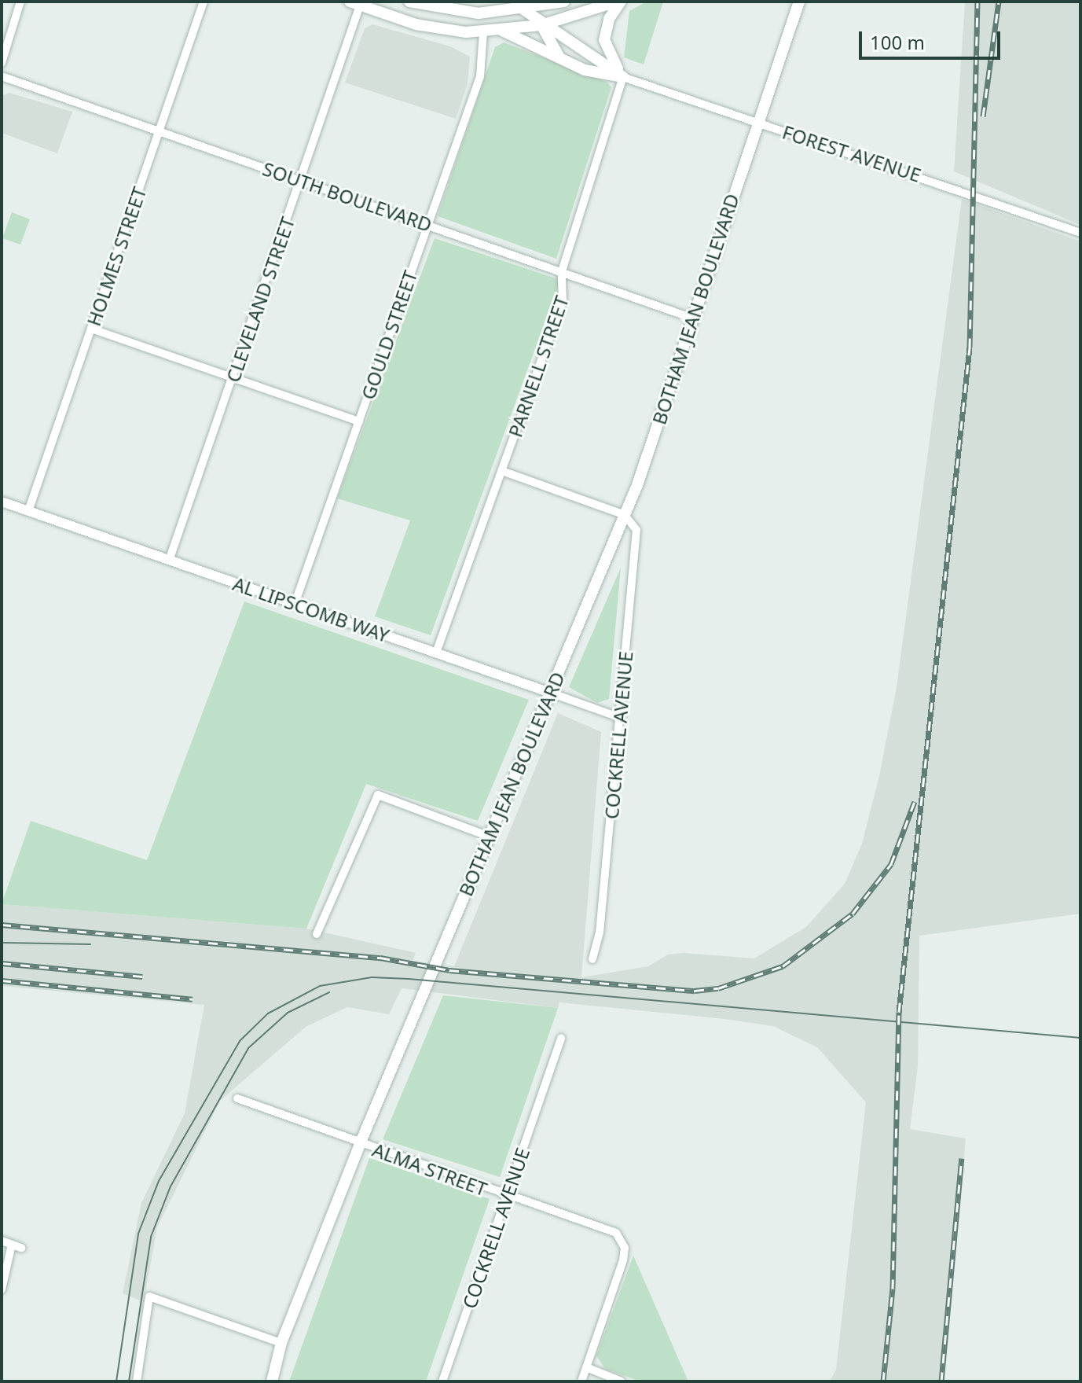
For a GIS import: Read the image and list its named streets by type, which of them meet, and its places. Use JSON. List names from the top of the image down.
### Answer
{
  "streets": {
    "main road": ["BOTHAM JEAN BOULEVARD"],
    "street": [
      "FOREST AVENUE",
      "SOUTH BOULEVARD",
      "HOLMES STREET",
      "CLEVELAND STREET",
      "GOULD STREET",
      "PARNELL STREET",
      "AL LIPSCOMB WAY",
      "COCKRELL AVENUE",
      "ALMA STREET"
    ]
  },
  "crossings": [
    ["FOREST AVENUE", "BOTHAM JEAN BOULEVARD"],
    ["FOREST AVENUE", "PARNELL STREET"],
    ["SOUTH BOULEVARD", "HOLMES STREET"],
    ["SOUTH BOULEVARD", "CLEVELAND STREET"],
    ["SOUTH BOULEVARD", "BOTHAM JEAN BOULEVARD"],
    ["SOUTH BOULEVARD", "GOULD STREET"],
    ["SOUTH BOULEVARD", "PARNELL STREET"],
    ["HOLMES STREET", "AL LIPSCOMB WAY"],
    ["CLEVELAND STREET", "AL LIPSCOMB WAY"],
    ["BOTHAM JEAN BOULEVARD", "AL LIPSCOMB WAY"],
    ["BOTHAM JEAN BOULEVARD", "COCKRELL AVENUE"],
    ["BOTHAM JEAN BOULEVARD", "ALMA STREET"],
    ["GOULD STREET", "AL LIPSCOMB WAY"],
    ["PARNELL STREET", "AL LIPSCOMB WAY"],
    ["AL LIPSCOMB WAY", "COCKRELL AVENUE"],
    ["COCKRELL AVENUE", "ALMA STREET"]
  ],
  "scale_bar": "100 m"
}
